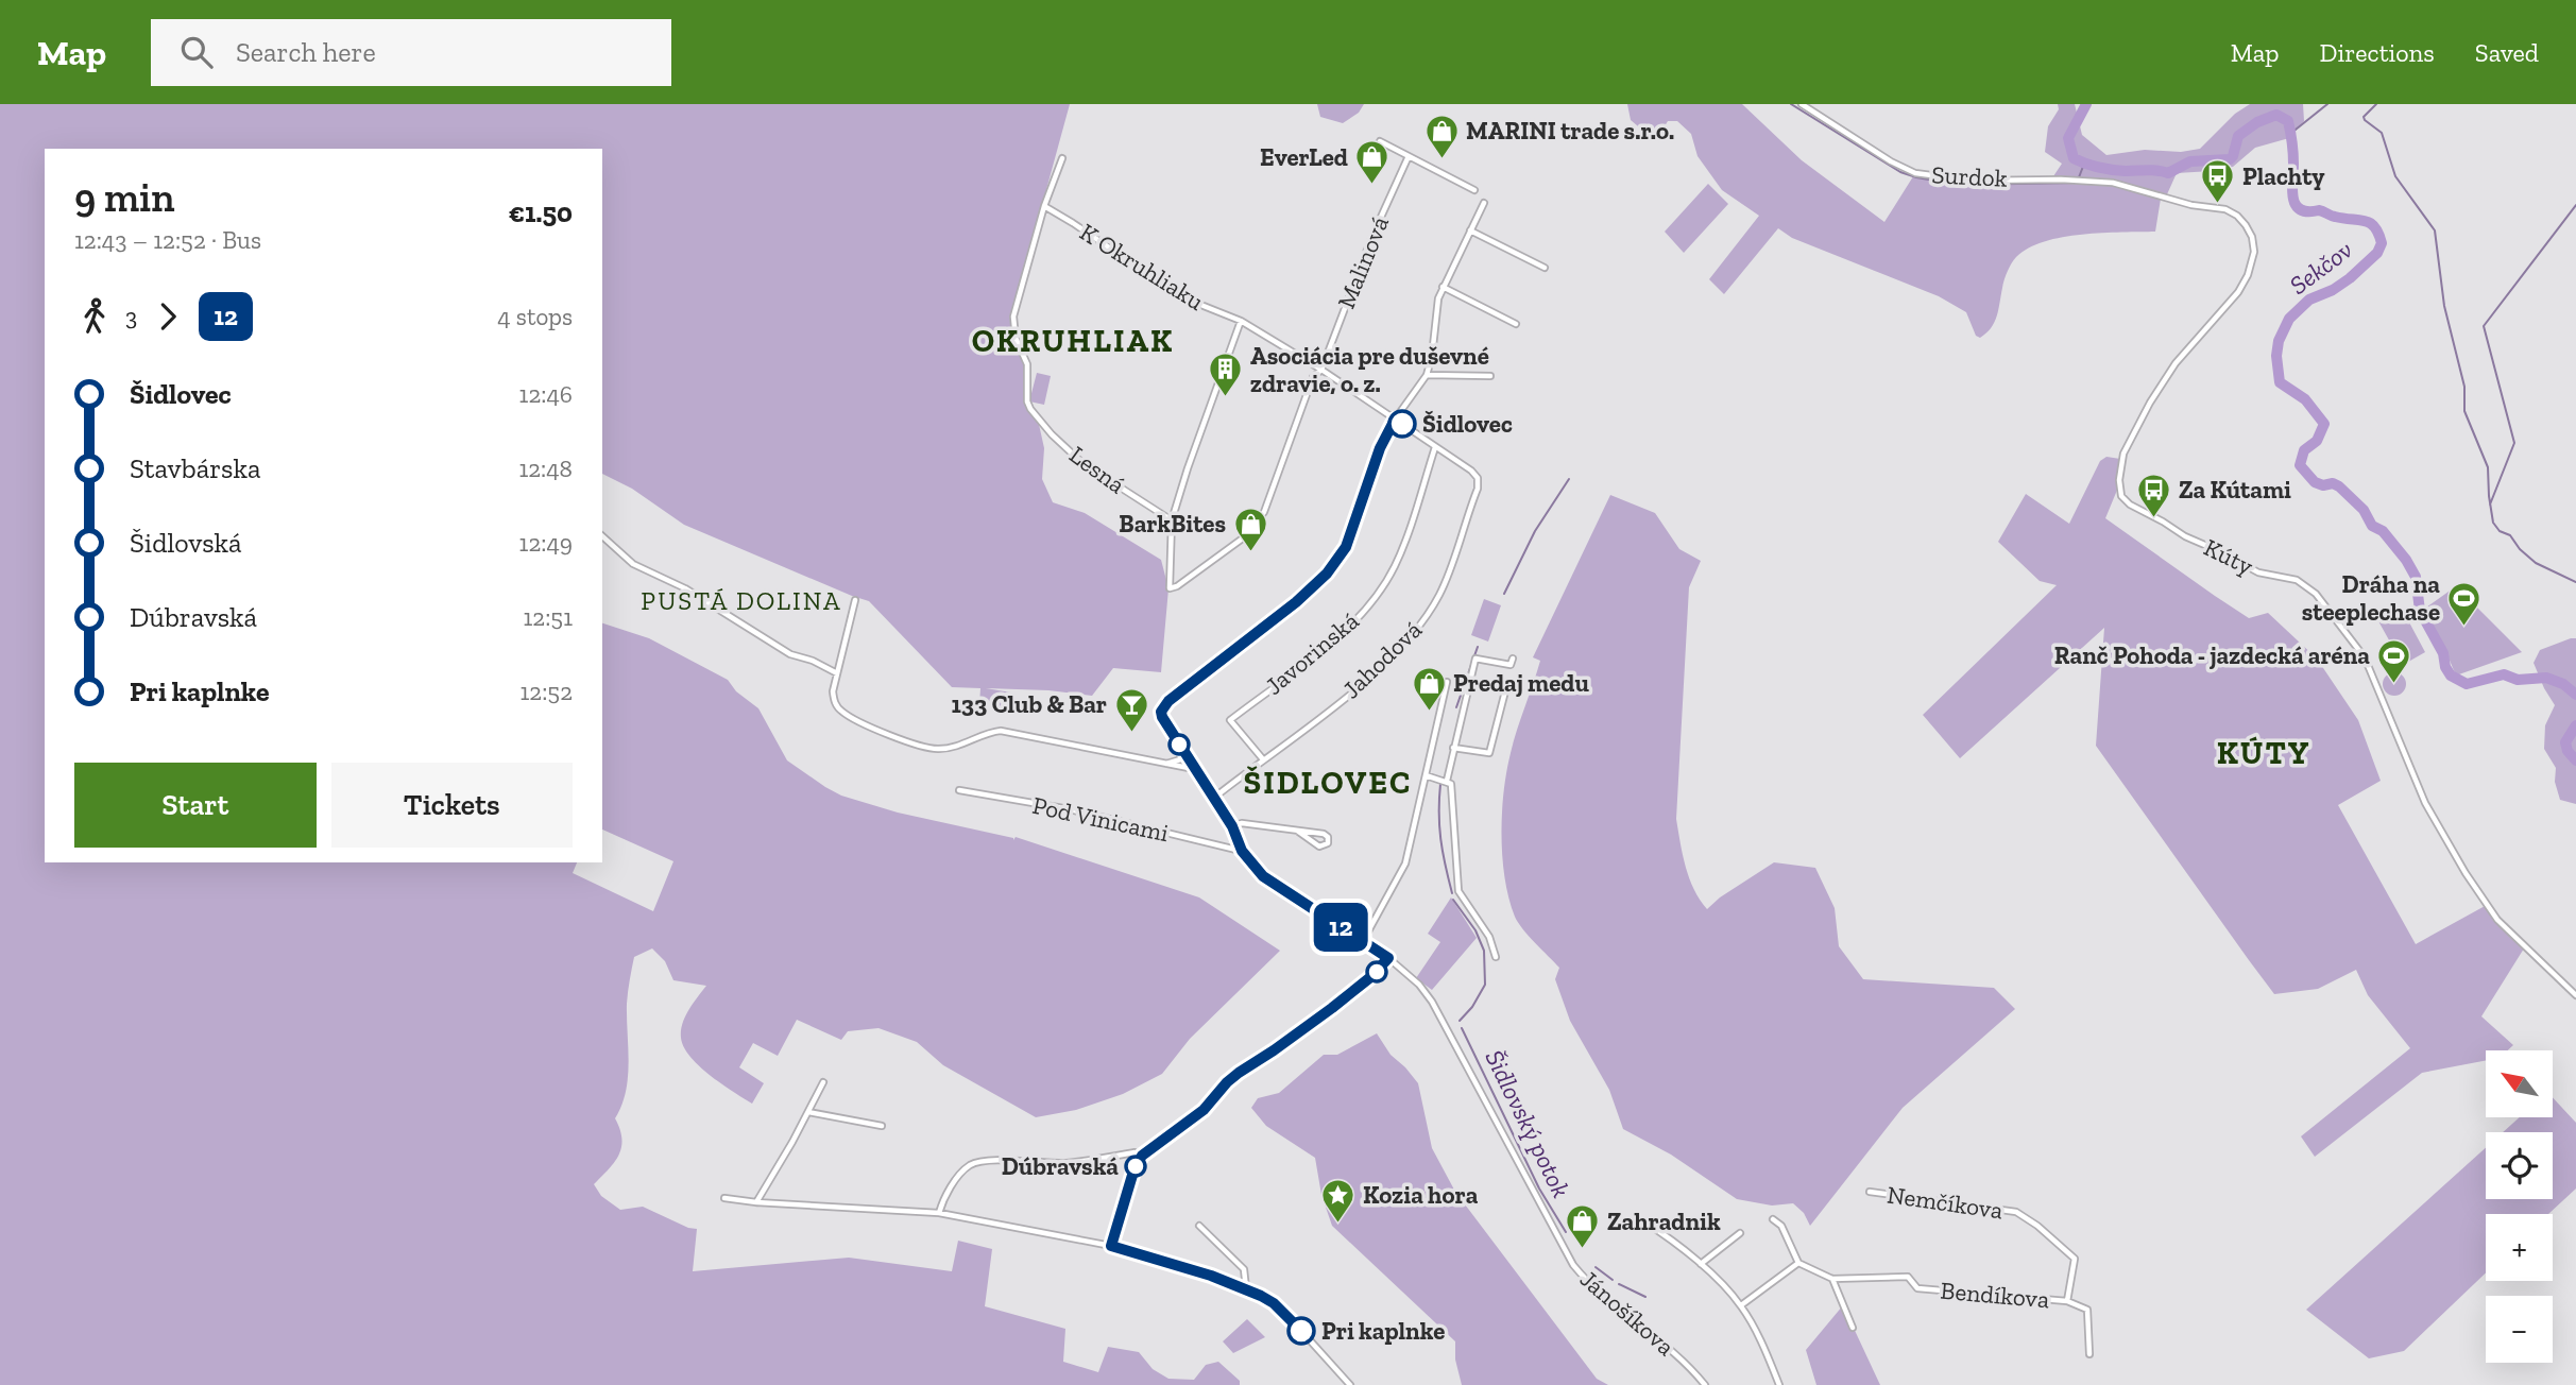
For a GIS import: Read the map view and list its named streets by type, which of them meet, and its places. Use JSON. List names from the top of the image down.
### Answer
{
  "streets": {
    "street": [
      "Surdok",
      "Malinová",
      "K Okruhliaku",
      "Lesná",
      "Kúty",
      "Javorinská",
      "Jahodová",
      "Pod Vinicami",
      "Nemčíkova",
      "Bendíkova",
      "Jánošíkova"
    ]
  },
  "crossings": [
    ["Surdok", "Kúty"],
    ["Malinová", "K Okruhliaku"],
    ["Malinová", "Lesná"],
    ["K Okruhliaku", "Lesná"],
    ["K Okruhliaku", "Javorinská"],
    ["K Okruhliaku", "Jahodová"],
    ["Javorinská", "Jahodová"],
    ["Pod Vinicami", "Jánošíkova"],
    ["Nemčíkova", "Bendíkova"]
  ],
  "districts": [
    "OKRUHLIAK",
    "PUSTÁ DOLINA",
    "KÚTY",
    "ŠIDLOVEC"
  ],
  "water": ["Sekčov", "Šidlovský potok"],
  "places": {
    "shop": [
      "MARINI trade s.r.o.",
      "EverLed",
      "BarkBites",
      "Predaj medu",
      "Zahradnik"
    ],
    "bus stop": ["Plachty", "Za Kútami"],
    "building": ["Asociácia pre duševné zdravie, o. z."],
    "other": ["Šidlovec", "Dúbravská", "Pri kaplnke"],
    "sports": ["Dráha na steeplechase", "Ranč Pohoda - jazdecká aréna"],
    "bar": ["133 Club & Bar"],
    "place": ["Kozia hora"]
  },
  "lines": ["bus line 12"],
  "north": "top left",
  "page": {
    "header": "Map",
    "search": "Search here",
    "nav": ["Map", "Directions", "Saved"],
    "on_map": "12",
    "heading": ["9 min", "12:43 – 12:52 · Bus", "€1.50"],
    "legs": ["3", "12", "4 stops"],
    "list": [
      {
        "name": "Šidlovec",
        "value": "12:46"
      },
      {
        "name": "Stavbárska",
        "value": "12:48"
      },
      {
        "name": "Šidlovská",
        "value": "12:49"
      },
      {
        "name": "Dúbravská",
        "value": "12:51"
      },
      {
        "name": "Pri kaplnke",
        "value": "12:52"
      }
    ],
    "buttons": ["Start", "Tickets"],
    "map_buttons": ["+", "−"]
  }
}
